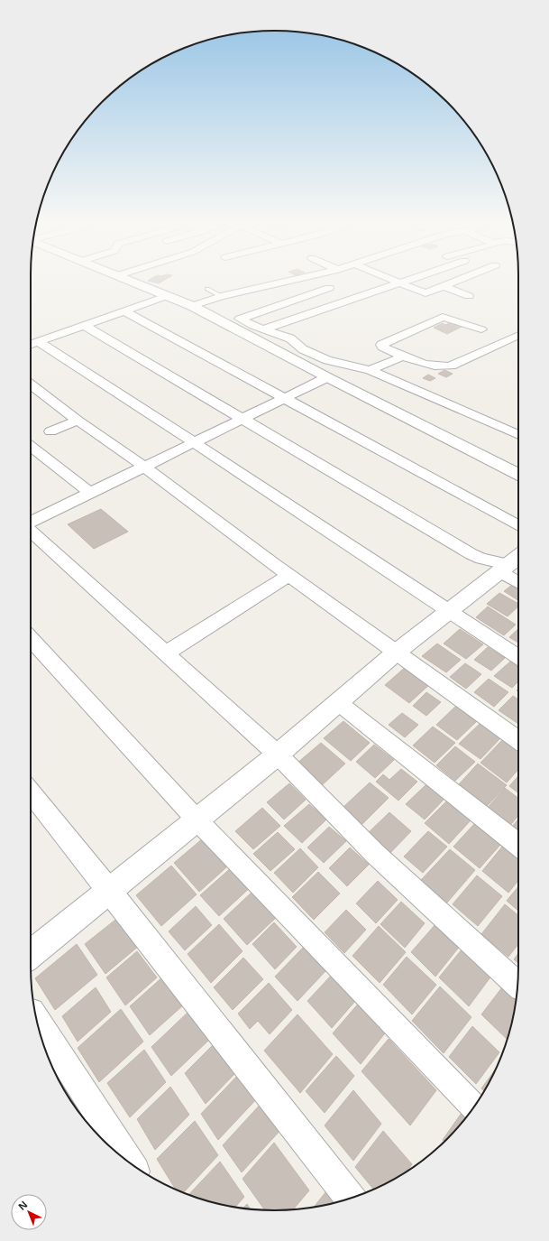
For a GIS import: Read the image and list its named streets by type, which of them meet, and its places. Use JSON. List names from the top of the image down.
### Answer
{
  "north": "top left"
}
